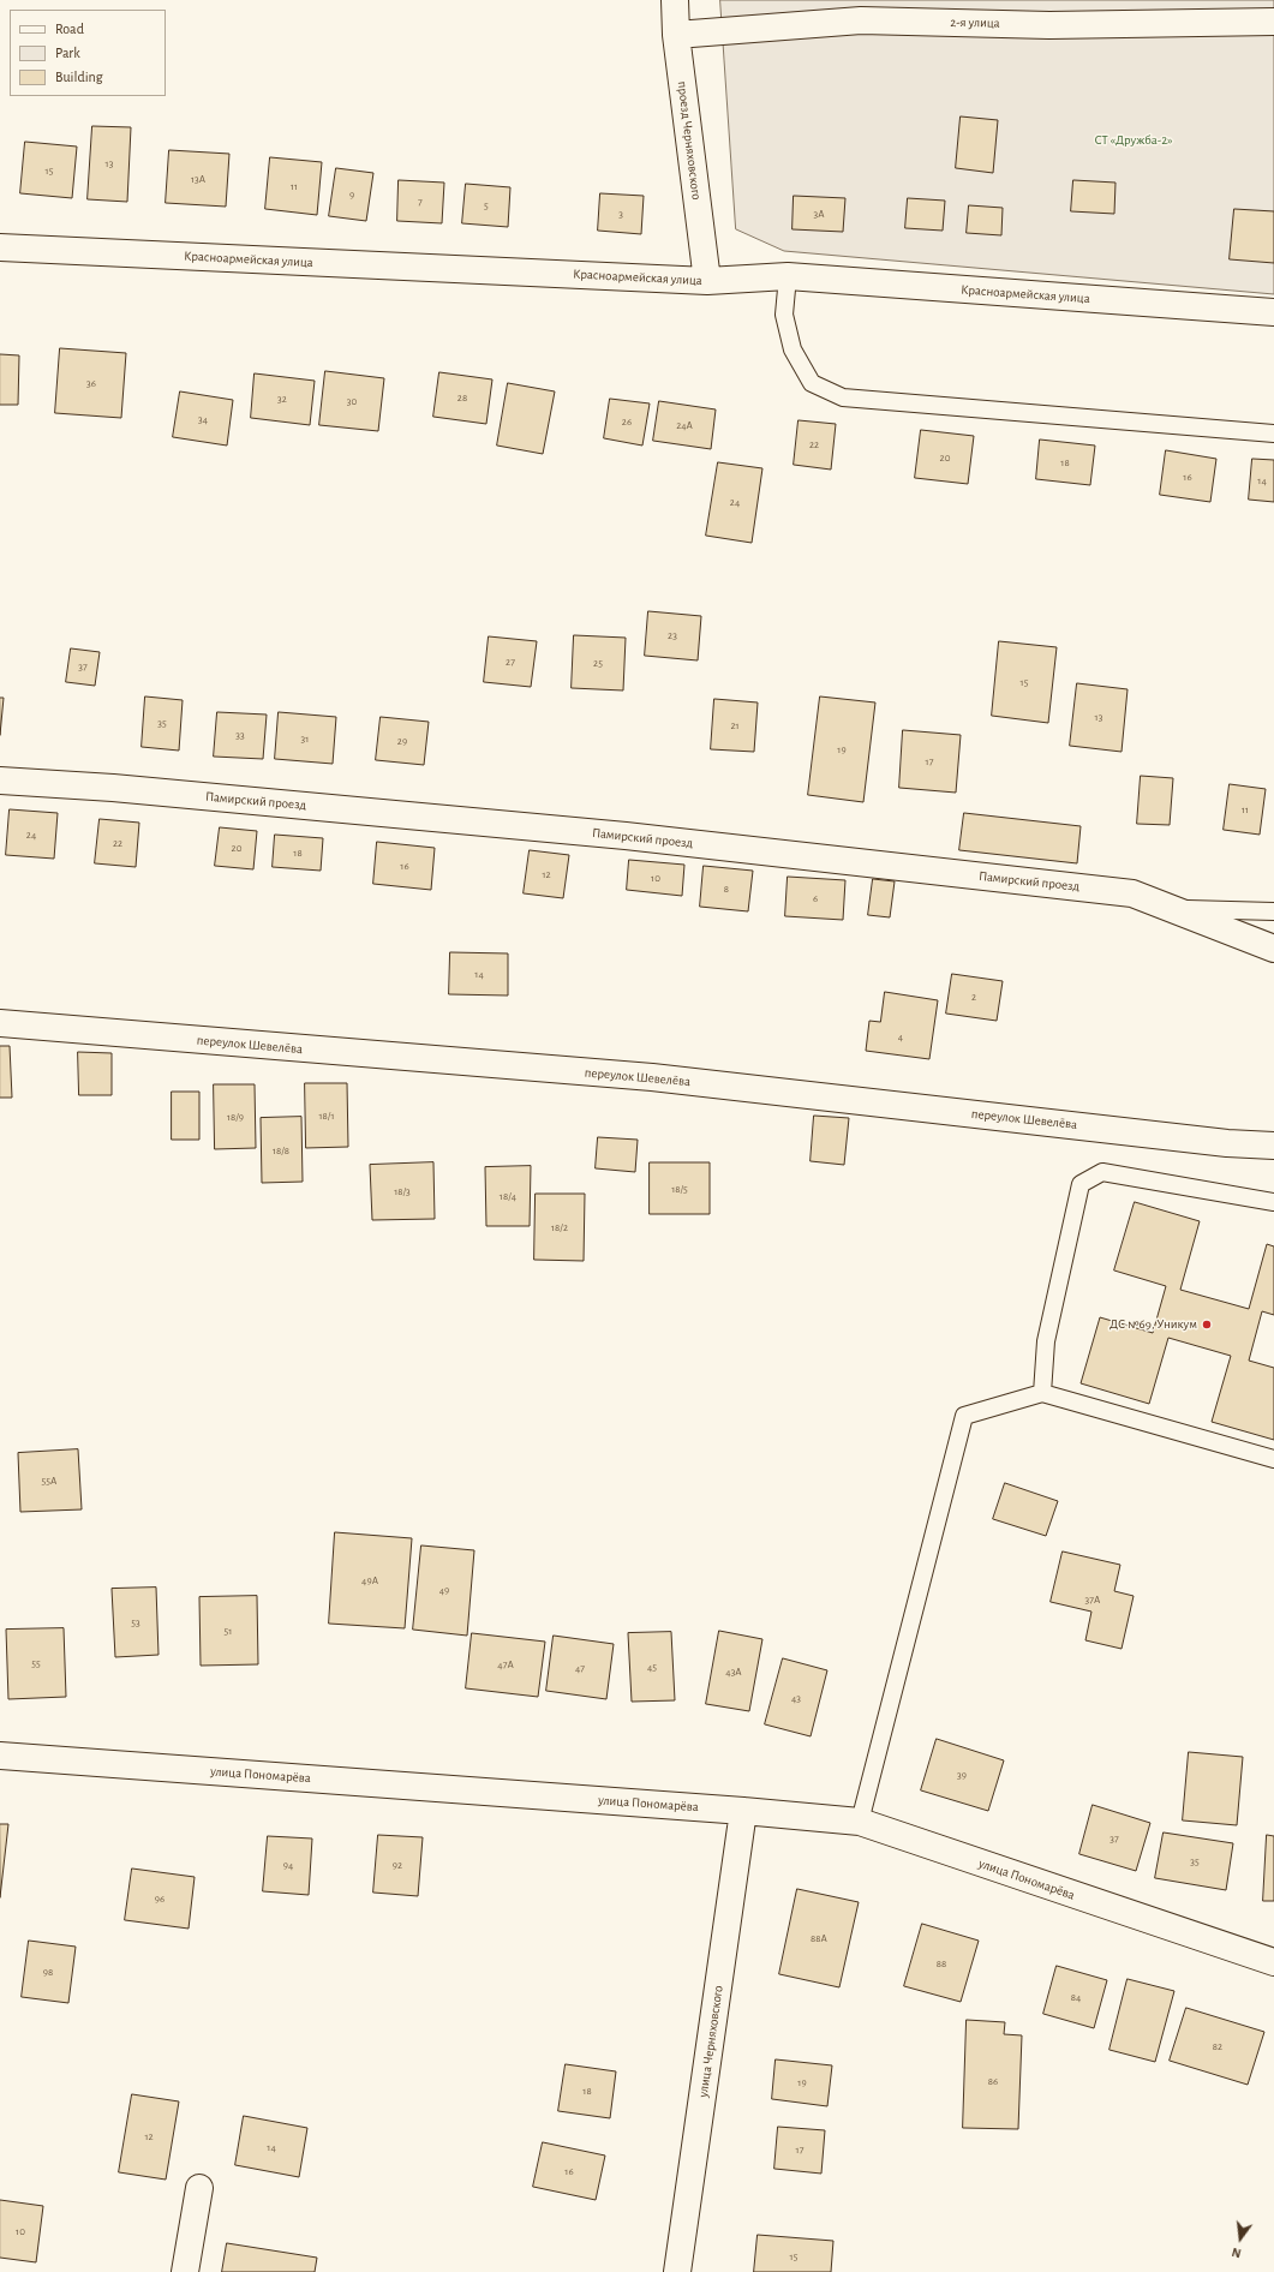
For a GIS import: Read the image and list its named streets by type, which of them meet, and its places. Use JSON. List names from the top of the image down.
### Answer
{
  "streets": {
    "street": [
      "2-я улица",
      "проезд Черняховского",
      "Красноармейская улица",
      "Памирский проезд",
      "переулок Шевелёва",
      "улица Пономарёва",
      "улица Черняховского"
    ]
  },
  "crossings": [
    ["2-я улица", "проезд Черняховского"],
    ["проезд Черняховского", "Красноармейская улица"],
    ["улица Пономарёва", "улица Черняховского"]
  ],
  "parks": ["СТ «Дружба-2»"],
  "places": ["ДС №69, Уникум"],
  "house_numbers": [
    "13",
    "15",
    "13А",
    "11",
    "9",
    "7",
    "5",
    "3",
    "3А",
    "36",
    "28",
    "32",
    "30",
    "34",
    "26",
    "24А",
    "22",
    "20",
    "18",
    "16",
    "14",
    "24",
    "23",
    "27",
    "25",
    "37",
    "15",
    "13",
    "35",
    "21",
    "33",
    "31",
    "29",
    "19",
    "17",
    "11",
    "24",
    "22",
    "20",
    "18",
    "16",
    "12",
    "10",
    "8",
    "6",
    "14",
    "2",
    "4",
    "18/1",
    "18/9",
    "18/8",
    "18/5",
    "18/3",
    "18/4",
    "18/2",
    "55А",
    "49А",
    "49",
    "37А",
    "53",
    "51",
    "55",
    "47А",
    "45",
    "47",
    "43А",
    "43",
    "39",
    "37",
    "35",
    "94",
    "92",
    "96",
    "88А",
    "88",
    "98",
    "84",
    "82",
    "86",
    "19",
    "18",
    "12",
    "14",
    "17",
    "16",
    "10",
    "15"
  ],
  "legend": ["Road", "Park", "Building"],
  "north": "bottom"
}
